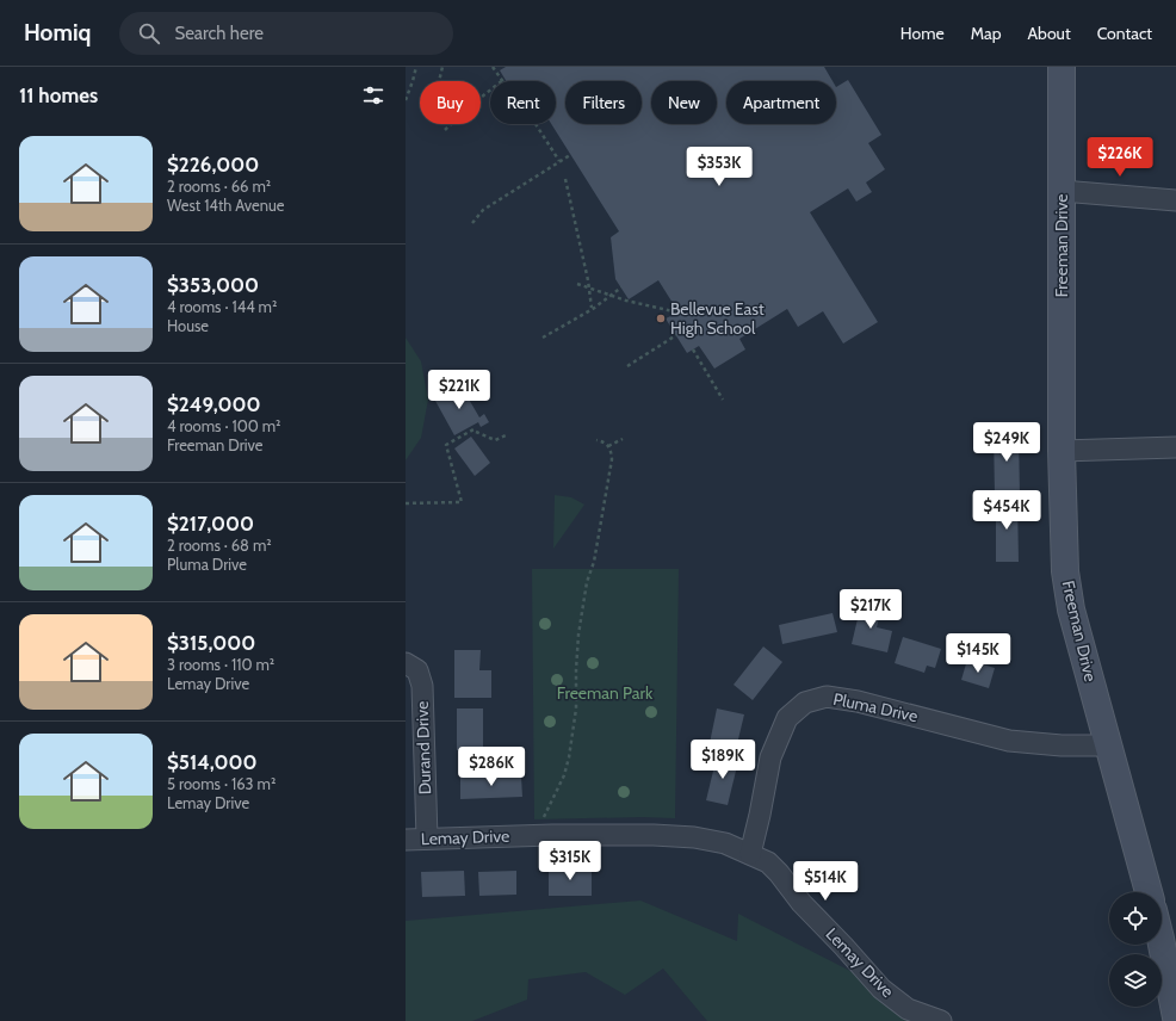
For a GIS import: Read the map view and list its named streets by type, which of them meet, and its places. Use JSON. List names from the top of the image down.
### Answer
{
  "streets": {
    "street": [
      "Freeman Drive",
      "Pluma Drive",
      "Durand Drive",
      "Lemay Drive"
    ]
  },
  "crossings": [
    ["Freeman Drive", "Pluma Drive"],
    ["Pluma Drive", "Lemay Drive"],
    ["Durand Drive", "Lemay Drive"]
  ],
  "parks": ["Freeman Park"],
  "places": ["Bellevue East High School"],
  "page": {
    "header": "Homiq",
    "search": "Search here",
    "nav": [
      "Home",
      "Map",
      "About",
      "Contact"
    ],
    "heading": "11 homes",
    "chip": [
      "Buy",
      "Rent",
      "Filters",
      "New",
      "Apartment"
    ],
    "list": [
      {
        "name": "$226,000",
        "note": "2 rooms · 66 m² · West 14th Avenue"
      },
      {
        "name": "$353,000",
        "note": "4 rooms · 144 m² · House"
      },
      {
        "name": "$249,000",
        "note": "4 rooms · 100 m² · Freeman Drive"
      },
      {
        "name": "$217,000",
        "note": "2 rooms · 68 m² · Pluma Drive"
      },
      {
        "name": "$315,000",
        "note": "3 rooms · 110 m² · Lemay Drive"
      },
      {
        "name": "$514,000",
        "note": "5 rooms · 163 m² · Lemay Drive"
      }
    ],
    "price": [
      "$226K",
      "$353K",
      "$221K",
      "$249K",
      "$454K",
      "$217K",
      "$145K",
      "$189K",
      "$286K",
      "$315K",
      "$514K"
    ]
  }
}
